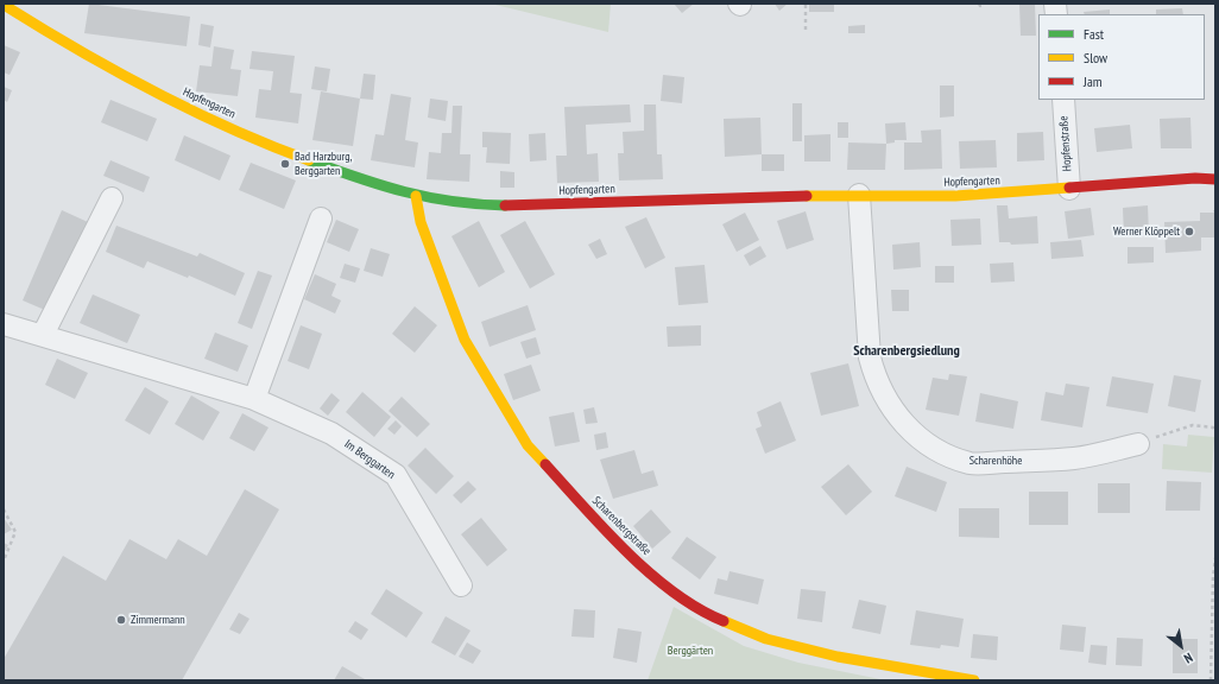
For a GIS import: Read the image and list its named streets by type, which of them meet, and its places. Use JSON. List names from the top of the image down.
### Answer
{
  "streets": {
    "street": [
      "Hopfengarten",
      "Hopfenstraße",
      "Im Berggarten",
      "Scharenhöhe",
      "Scharenbergstraße"
    ]
  },
  "crossings": [
    ["Hopfengarten", "Hopfenstraße"],
    ["Hopfengarten", "Scharenhöhe"],
    ["Hopfengarten", "Scharenbergstraße"]
  ],
  "districts": ["Scharenbergsiedlung"],
  "parks": ["Berggärten"],
  "places": ["Bad Harzburg, Berggarten", "Werner Klöppelt", "Zimmermann"],
  "legend": ["Fast", "Slow", "Jam"],
  "north": "bottom right"
}
